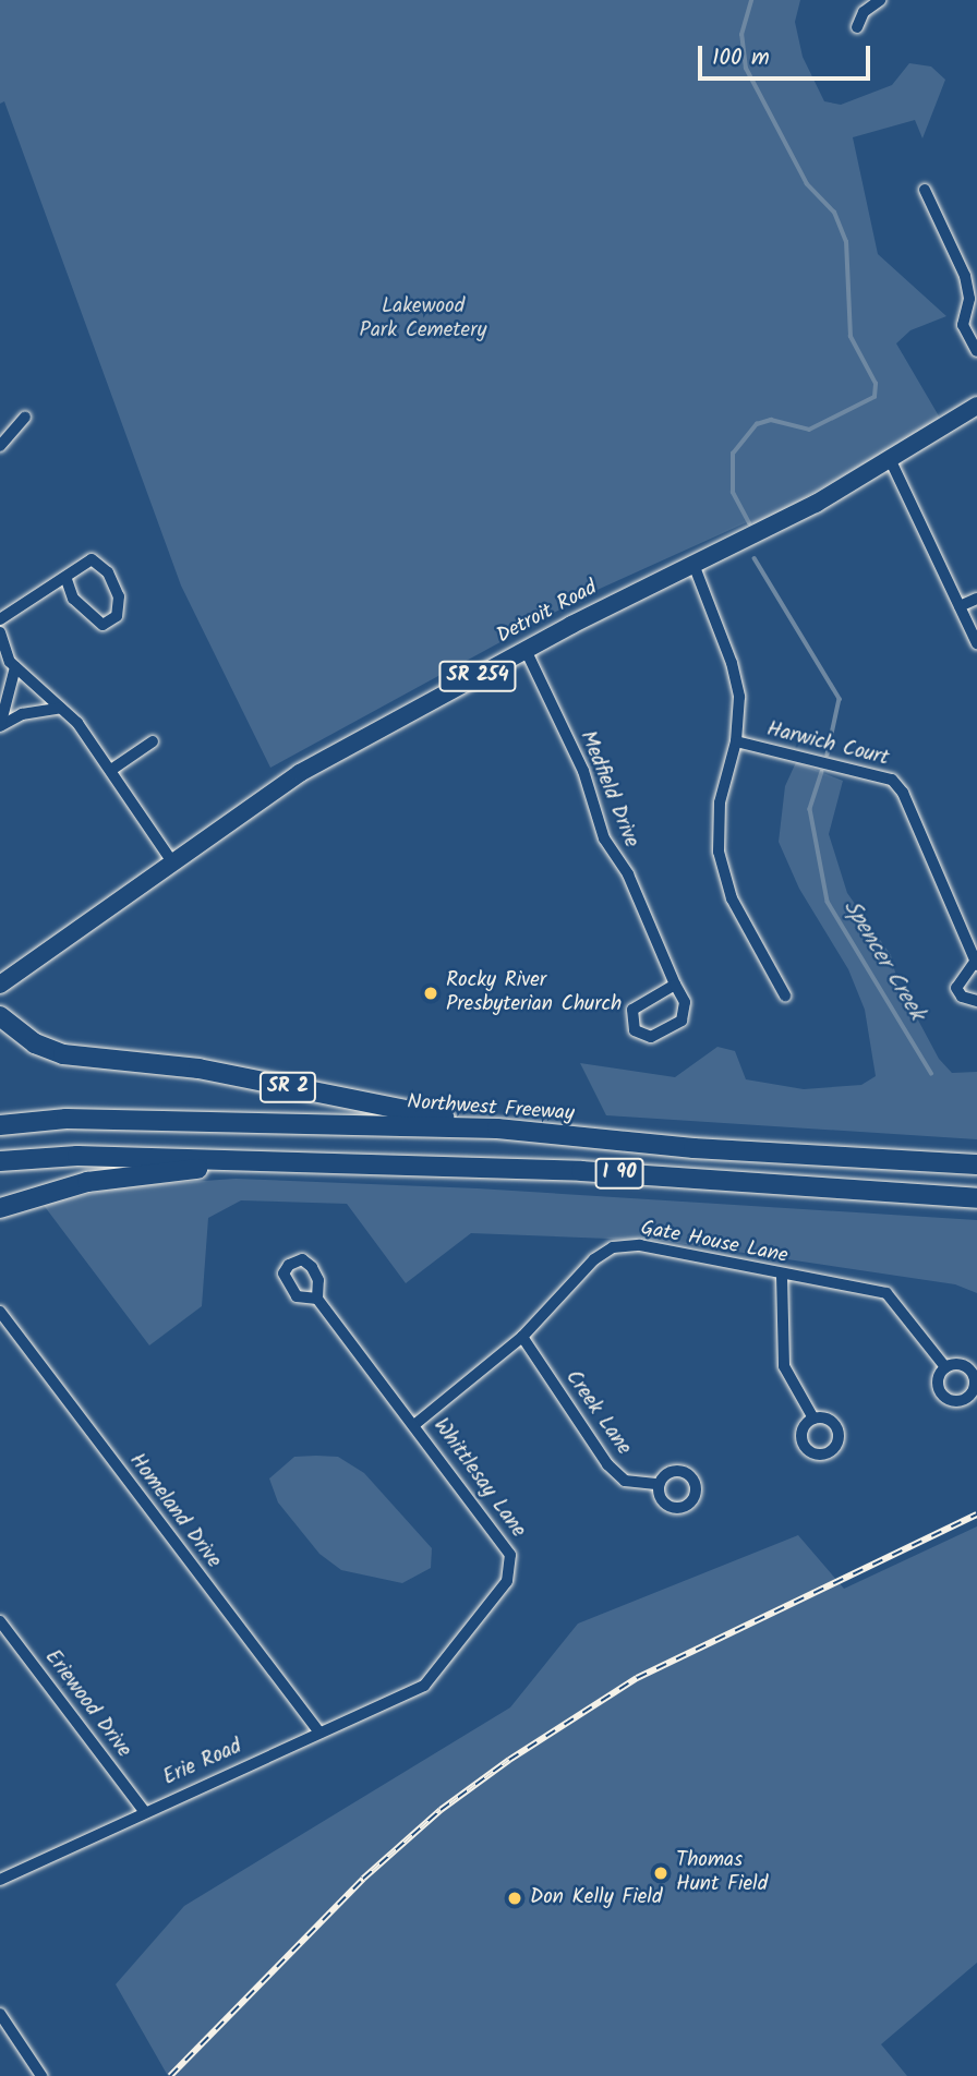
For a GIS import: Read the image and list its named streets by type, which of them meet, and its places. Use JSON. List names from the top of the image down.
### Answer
{
  "streets": {
    "highway": ["SR 2", "Northwest Freeway", "I 90"],
    "main road": ["Detroit Road", "SR 254"],
    "street": [
      "Harwich Court",
      "Medfield Drive",
      "Gate House Lane",
      "Creek Lane",
      "Whittlesay Lane",
      "Homeland Drive",
      "Eriewood Drive",
      "Erie Road"
    ]
  },
  "crossings": [
    ["Detroit Road", "Medfield Drive"],
    ["SR 2", "Northwest Freeway"],
    ["Gate House Lane", "Creek Lane"],
    ["Gate House Lane", "Whittlesay Lane"],
    ["Whittlesay Lane", "Erie Road"],
    ["Homeland Drive", "Erie Road"],
    ["Eriewood Drive", "Erie Road"]
  ],
  "water": ["Spencer Creek"],
  "parks": ["Lakewood Park Cemetery"],
  "places": ["Rocky River Presbyterian Church", "Thomas Hunt Field", "Don Kelly Field"],
  "scale_bar": "100 m"
}
